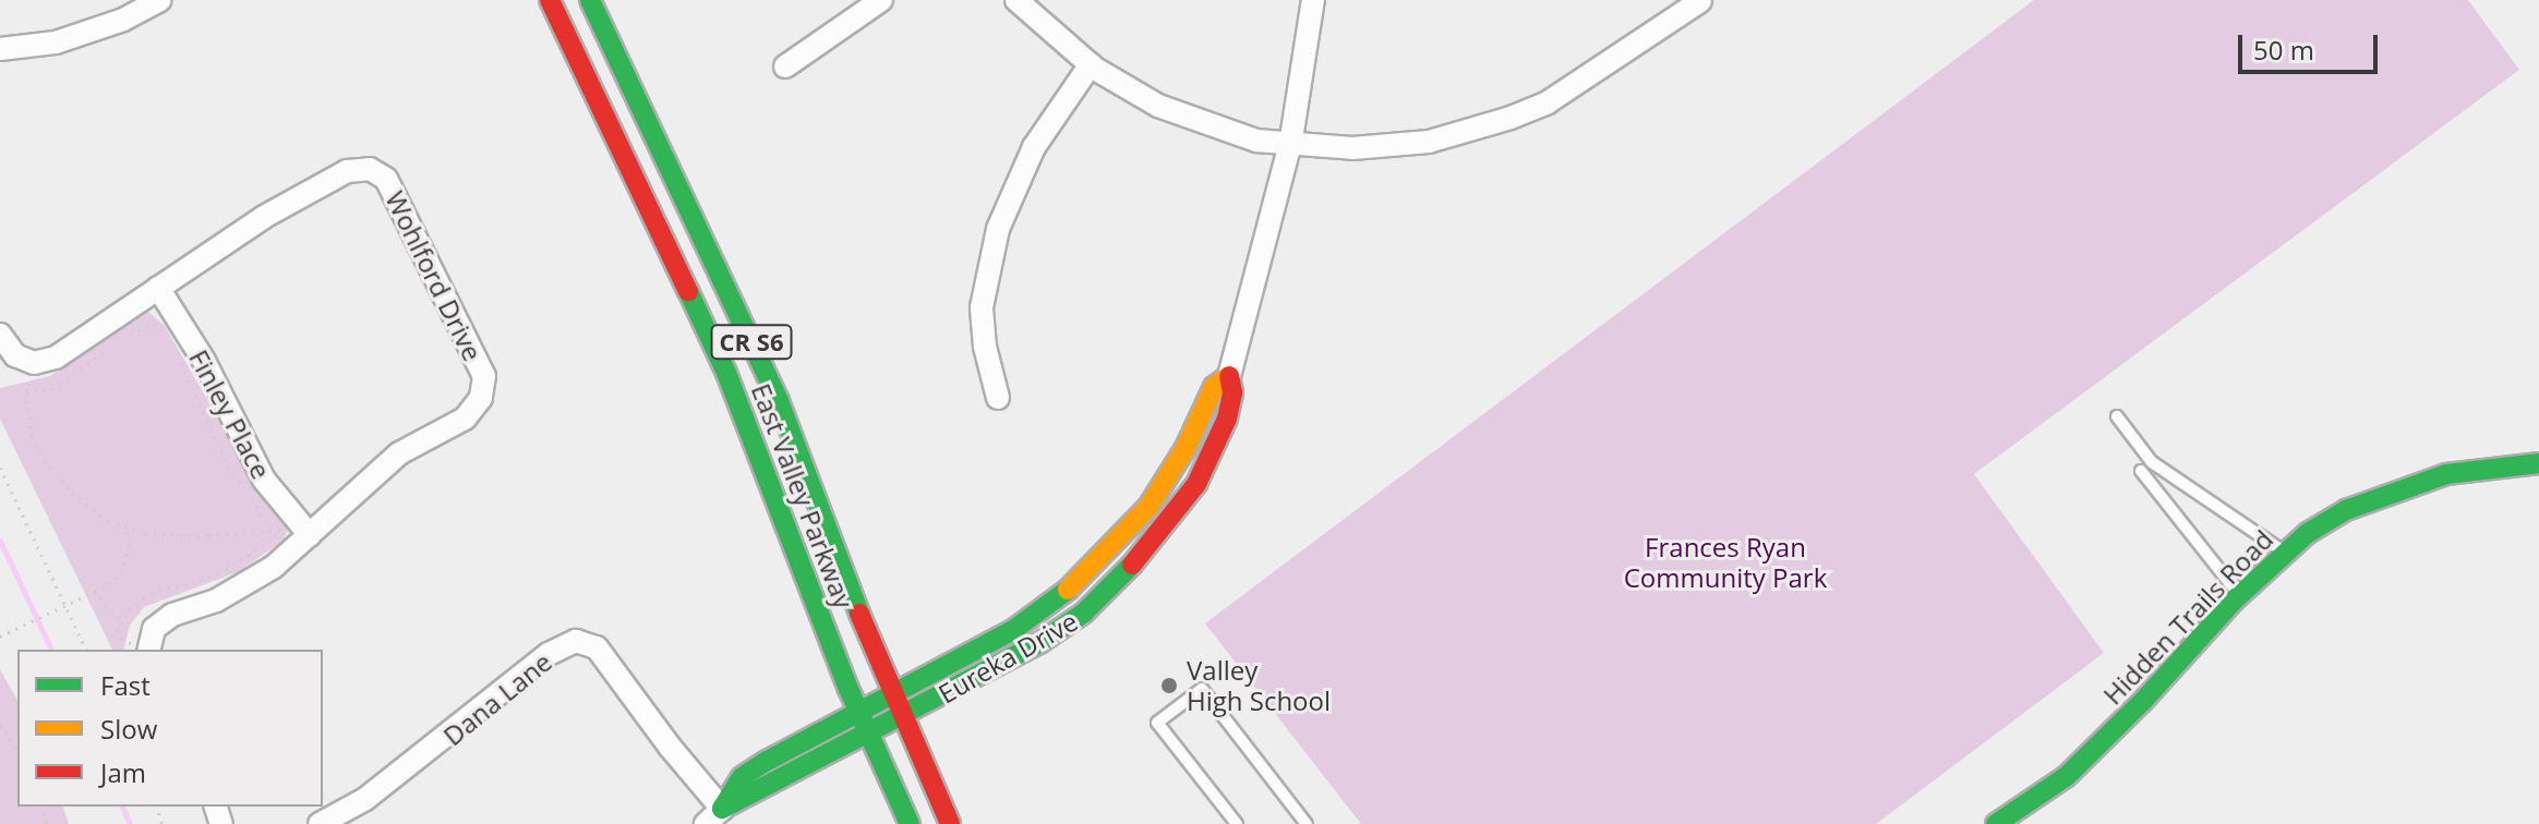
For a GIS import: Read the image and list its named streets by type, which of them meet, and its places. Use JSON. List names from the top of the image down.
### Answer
{
  "streets": {
    "street": [
      "Wohlford Drive",
      "CR S6",
      "Finley Place",
      "East Valley Parkway",
      "Hidden Trails Road",
      "Eureka Drive",
      "Dana Lane"
    ]
  },
  "crossings": [
    ["Wohlford Drive", "Finley Place"],
    ["East Valley Parkway", "Eureka Drive"],
    ["Eureka Drive", "Dana Lane"]
  ],
  "parks": ["Frances Ryan Community Park"],
  "places": ["Valley High School"],
  "legend": ["Fast", "Slow", "Jam"],
  "scale_bar": "50 m"
}
